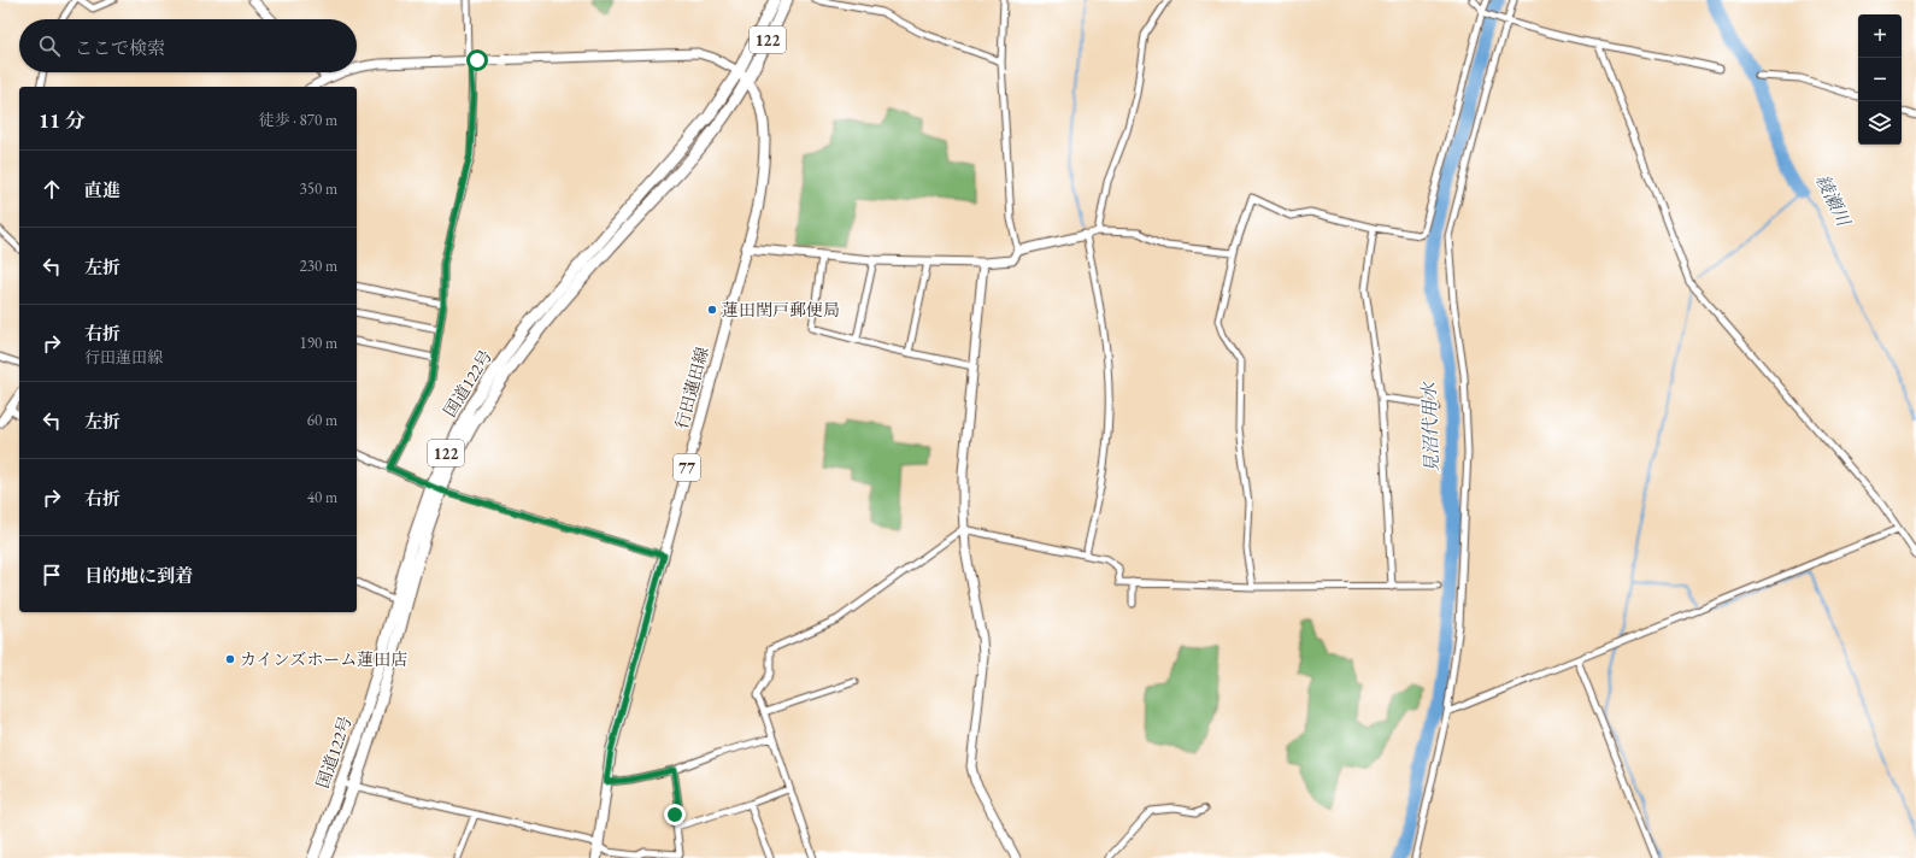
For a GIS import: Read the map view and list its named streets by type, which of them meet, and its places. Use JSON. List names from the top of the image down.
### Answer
{
  "streets": {
    "highway": ["122", "国道122号"],
    "main road": ["行田蓮田線", "77"]
  },
  "crossings": [
    ["122", "国道122号"],
    ["122", "行田蓮田線"],
    ["国道122号", "行田蓮田線"]
  ],
  "water": ["綾瀬川", "見沼代用水"],
  "places": ["蓮田閏戸郵便局", "カインズホーム蓮田店"],
  "page": {
    "map_buttons": ["+", "−"],
    "search": "ここで検索",
    "heading": ["11 分", "徒歩 · 870 m"],
    "list": [
      ["直進", "350 m"],
      ["左折", "230 m"],
      ["右折", "行田蓮田線", "190 m"],
      ["左折", "60 m"],
      ["右折", "40 m"],
      "目的地に到着"
    ]
  }
}
